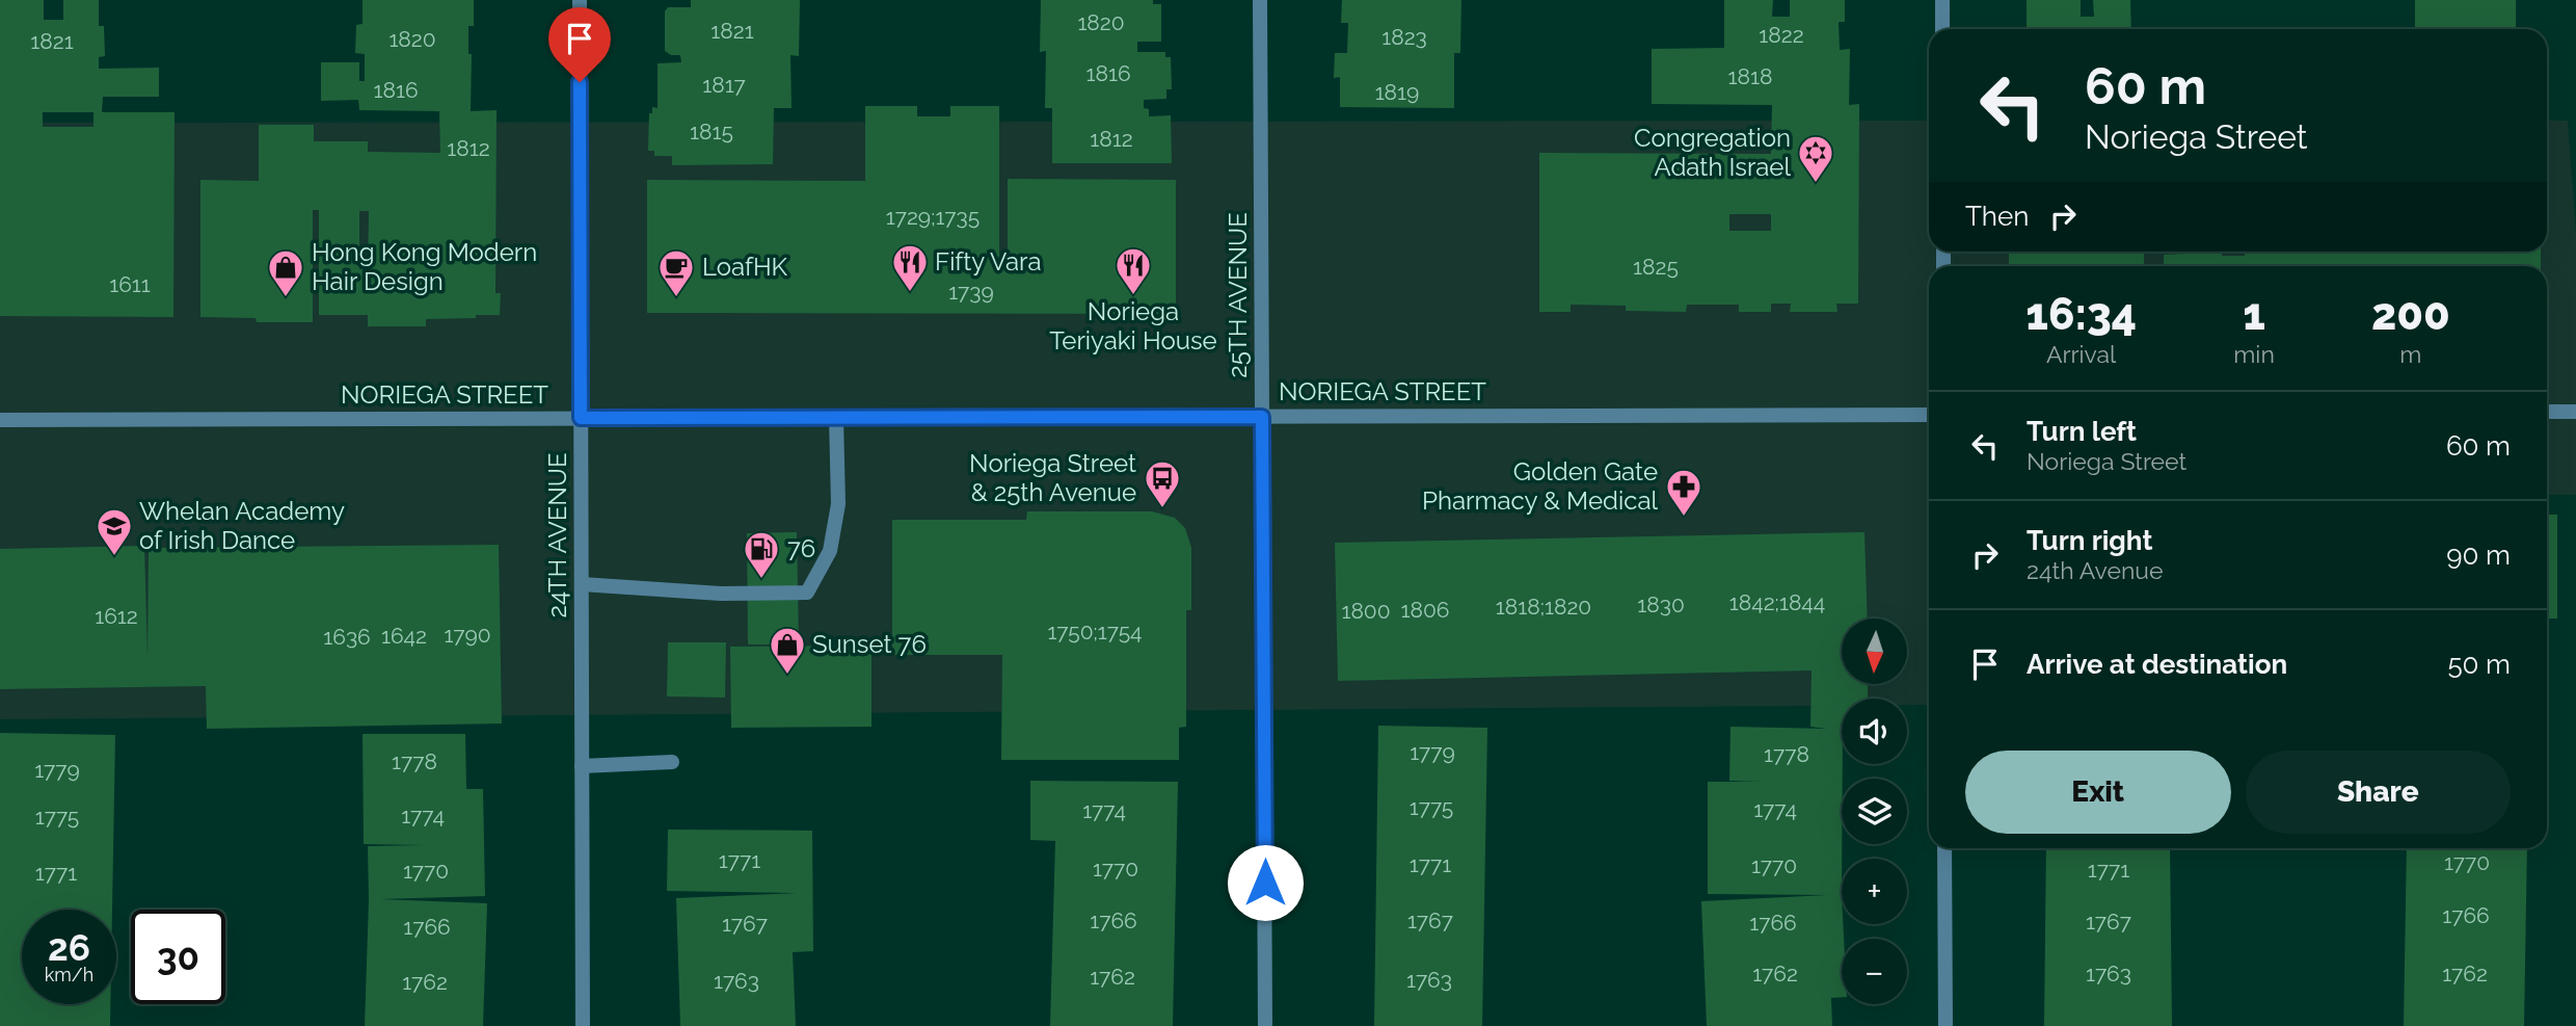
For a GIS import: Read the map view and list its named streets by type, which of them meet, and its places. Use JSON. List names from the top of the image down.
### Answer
{
  "streets": {
    "street": ["25TH AVENUE", "NORIEGA STREET", "24TH AVENUE"]
  },
  "crossings": [
    ["25TH AVENUE", "NORIEGA STREET"],
    ["NORIEGA STREET", "24TH AVENUE"]
  ],
  "places": {
    "synagogue": ["Congregation Adath Israel"],
    "restaurant": ["Fifty Vara", "Noriega Teriyaki House"],
    "shop": ["Hong Kong Modern Hair Design", "Sunset 76"],
    "cafe": ["LoafHK"],
    "bus stop": ["Noriega Street & 25th Avenue"],
    "pharmacy": ["Golden Gate Pharmacy & Medical"],
    "school or university": ["Whelan Academy of Irish Dance"],
    "fuel station": ["76"]
  },
  "house_numbers": [
    "1820",
    "1821",
    "1822",
    "1823",
    "1820",
    "1821",
    "1816",
    "1818",
    "1817",
    "1816",
    "1819",
    "1815",
    "1812",
    "1812",
    "1729;1735",
    "1825",
    "1611",
    "1739",
    "1842;1844",
    "1830",
    "1818;1820",
    "1806",
    "1800",
    "1612",
    "1750;1754",
    "1790",
    "1642",
    "1636",
    "1779",
    "1778",
    "1778",
    "1779",
    "1775",
    "1774",
    "1774",
    "1774",
    "1775",
    "1771",
    "1770",
    "1771",
    "1770",
    "1770",
    "1771",
    "1770",
    "1771",
    "1766",
    "1766",
    "1767",
    "1767",
    "1766",
    "1767",
    "1766",
    "1762",
    "1763",
    "1762",
    "1762",
    "1763",
    "1763",
    "1762"
  ],
  "north": "bottom",
  "page": {
    "turn": ["60 m", "Noriega Street"],
    "then": "Then",
    "eta": [
      "16:34",
      "Arrival",
      "1",
      "min",
      "200",
      "m"
    ],
    "list": [
      {
        "name": "Turn left",
        "note": "Noriega Street",
        "value": "60 m"
      },
      {
        "name": "Turn right",
        "note": "24th Avenue",
        "value": "90 m"
      },
      {
        "name": "Arrive at destination",
        "value": "50 m"
      }
    ],
    "map_buttons": ["+", "−"],
    "buttons": ["Exit", "Share"],
    "speed": "26 km/h",
    "limit": "30"
  }
}
